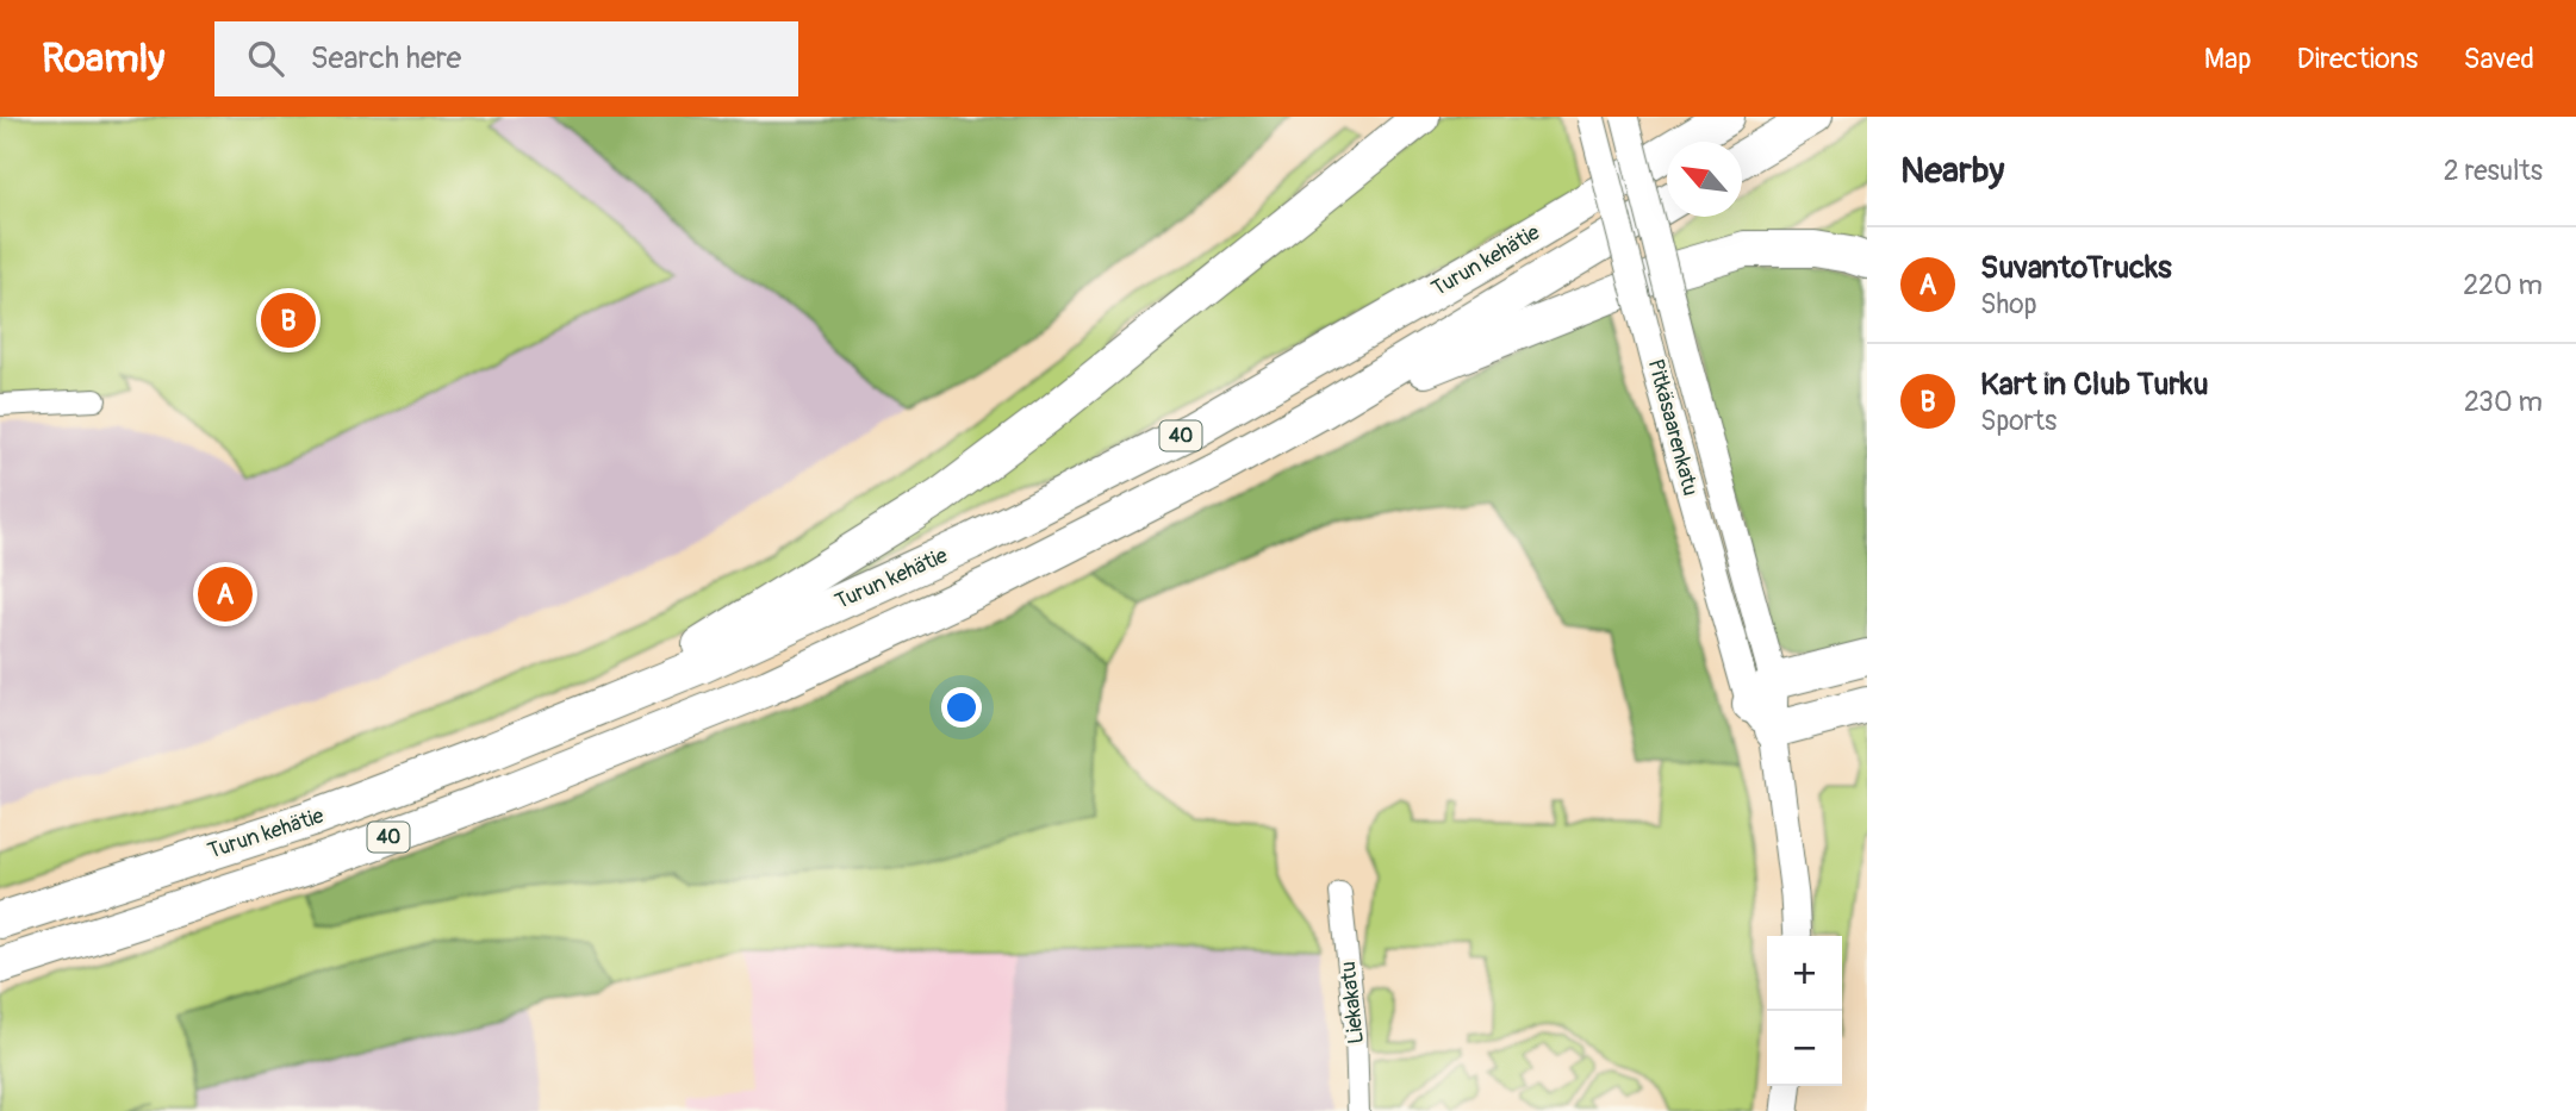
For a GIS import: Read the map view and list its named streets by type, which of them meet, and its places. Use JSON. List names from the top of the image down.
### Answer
{
  "streets": {
    "highway": ["Turun kehätie", "40"],
    "street": ["Pitkäsaarenkatu", "Liekakatu"]
  },
  "north": "top left",
  "page": {
    "header": "Roamly",
    "search": "Search here",
    "nav": ["Map", "Directions", "Saved"],
    "heading": ["Nearby", "2 results"],
    "list": [
      {
        "mark": "A",
        "name": "SuvantoTrucks",
        "note": "Shop",
        "value": "220 m"
      },
      {
        "mark": "B",
        "name": "Kart in Club Turku",
        "note": "Sports",
        "value": "230 m"
      }
    ],
    "pins": ["B", "A"],
    "map_buttons": ["+", "−"]
  }
}
